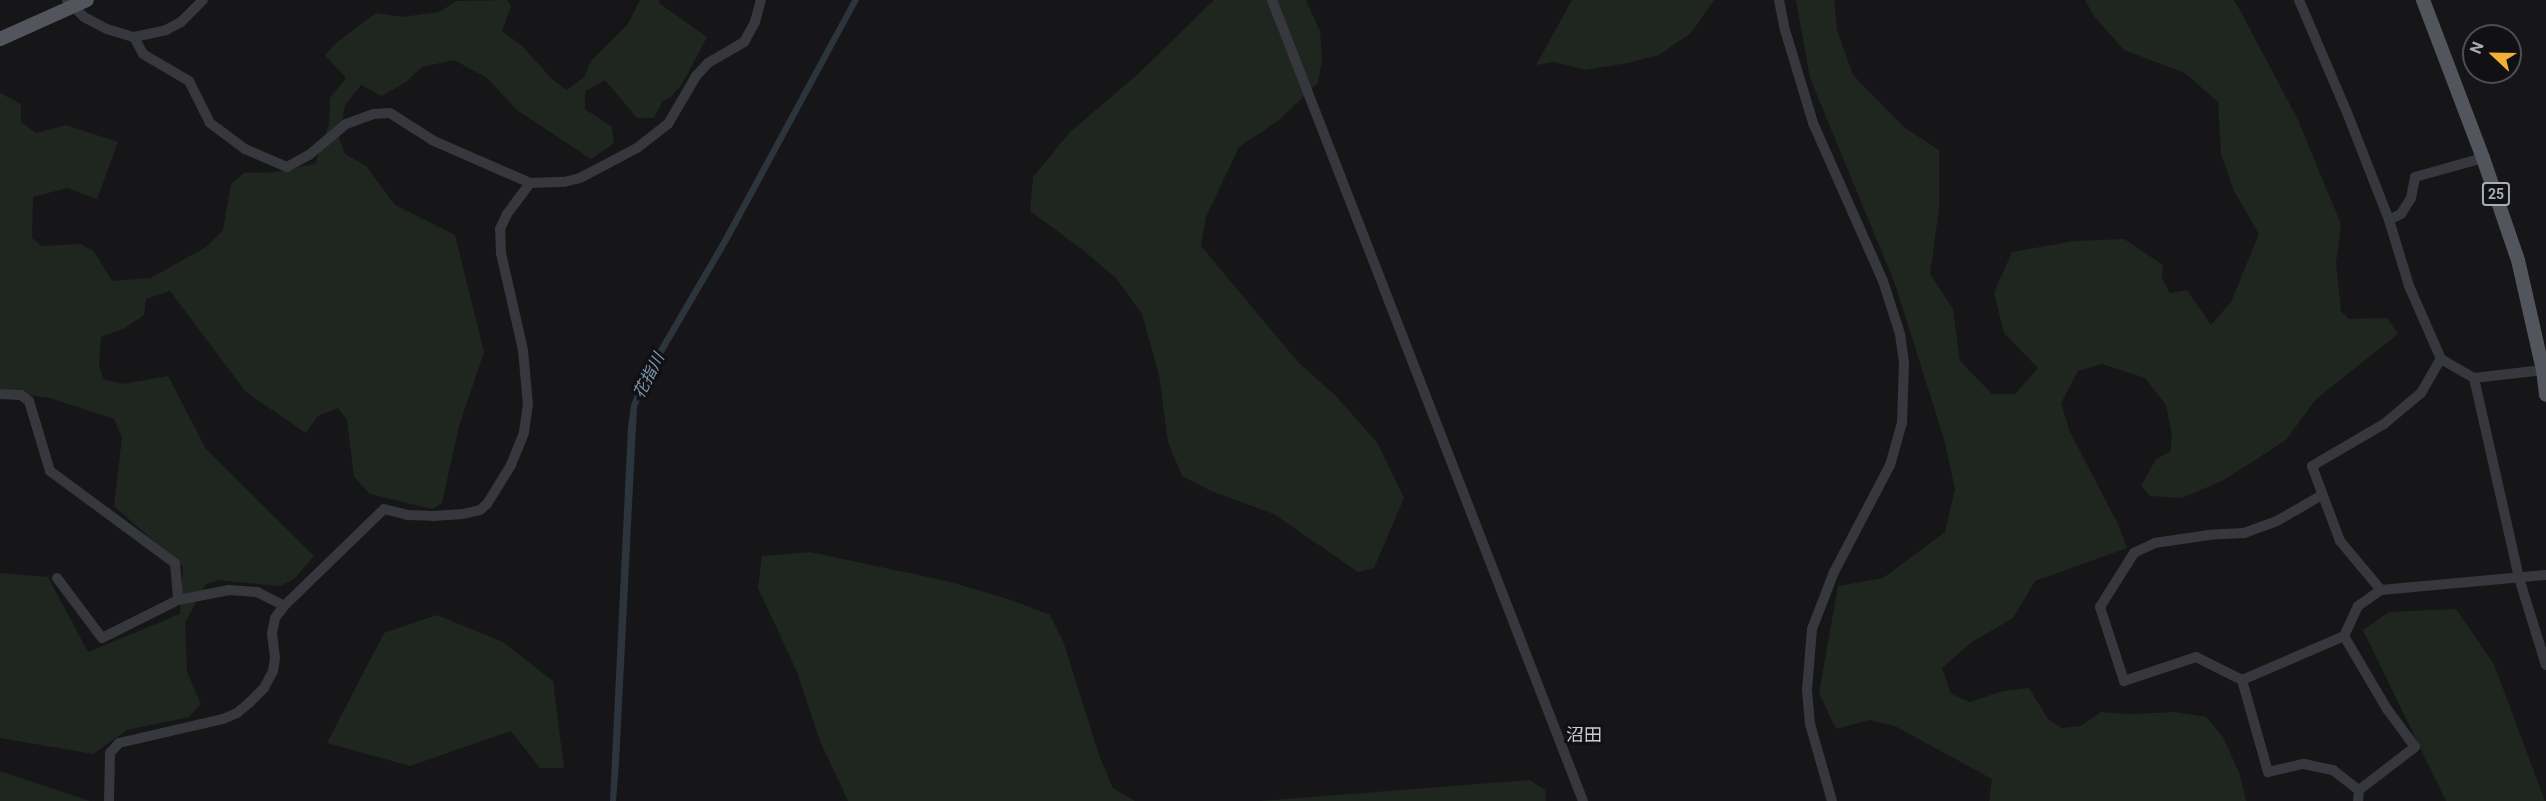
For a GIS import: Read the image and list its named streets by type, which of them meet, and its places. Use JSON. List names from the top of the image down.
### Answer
{
  "streets": {
    "main road": ["25"]
  },
  "districts": ["沼田"],
  "water": ["花指川"],
  "north": "left"
}
